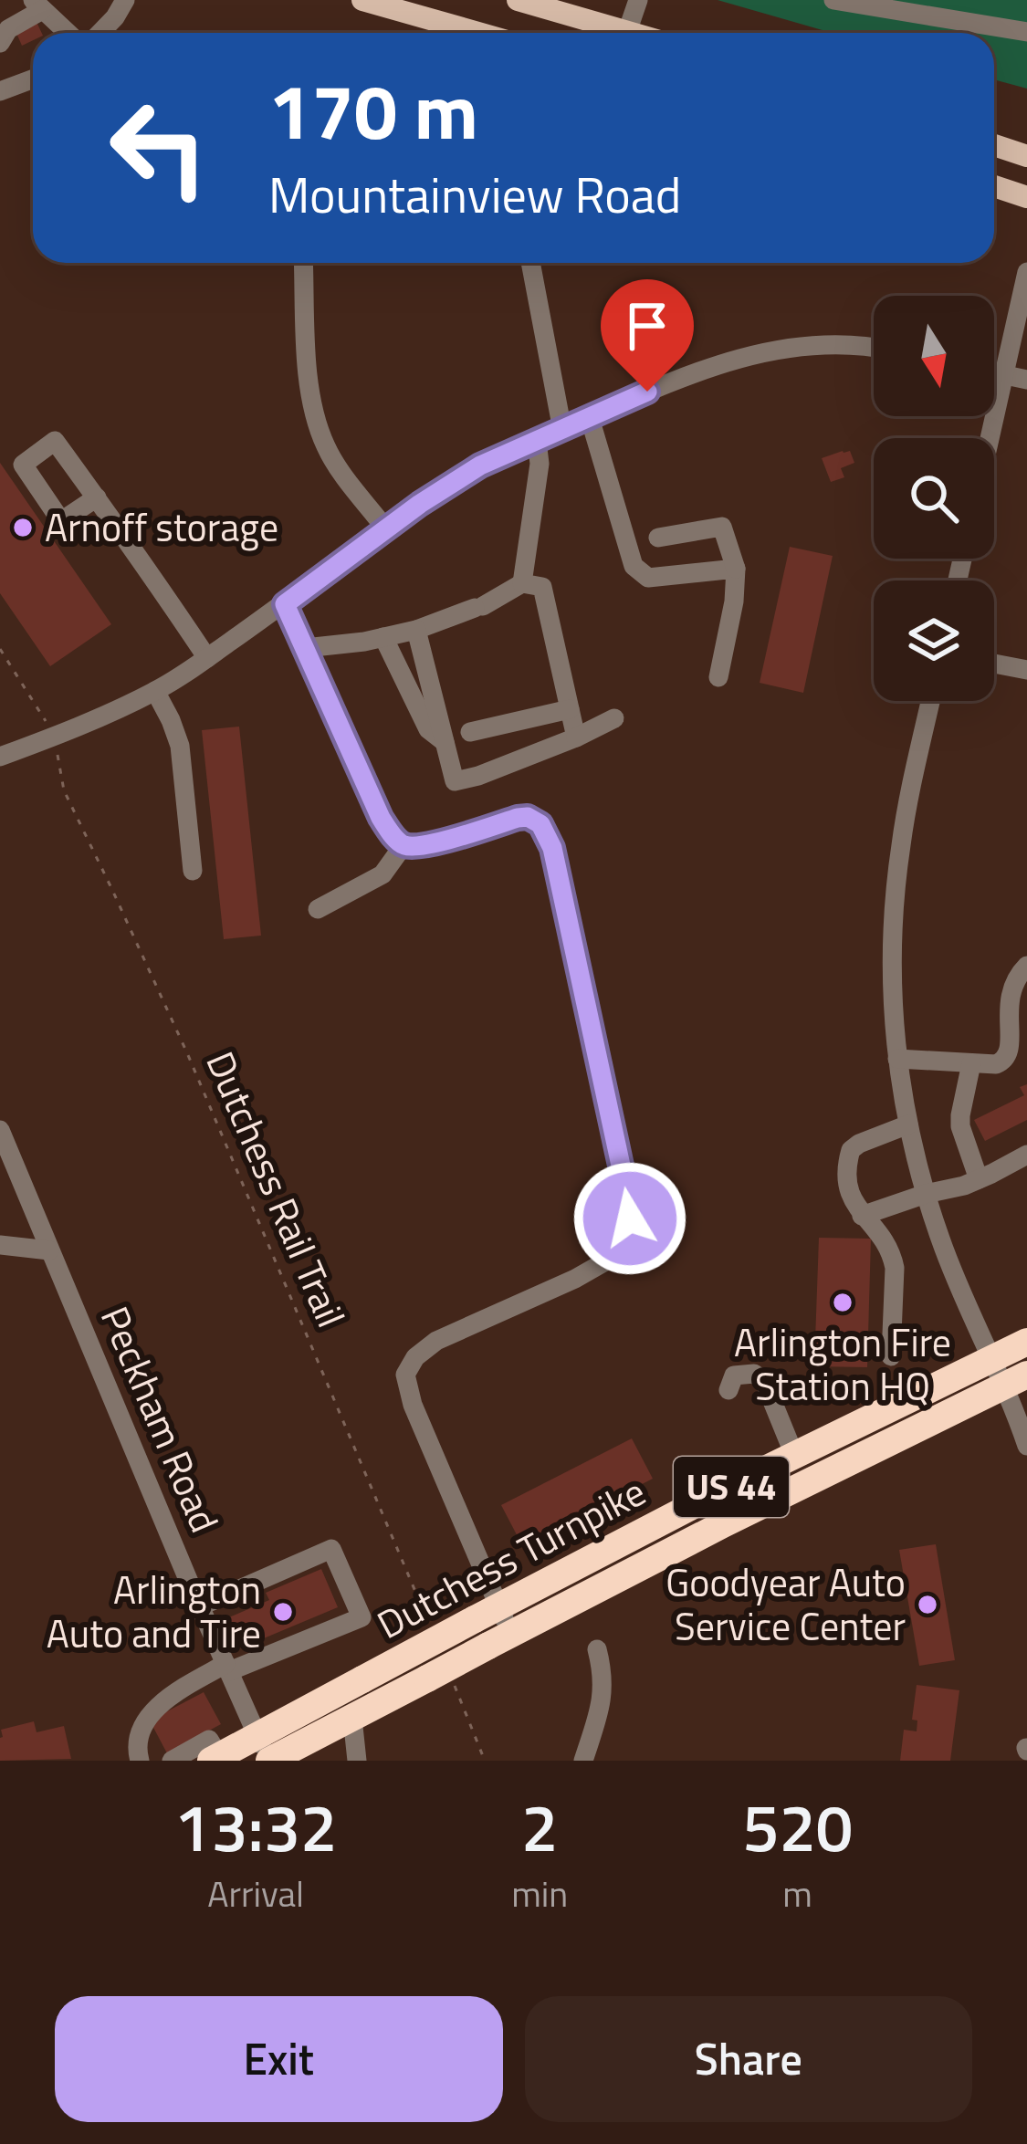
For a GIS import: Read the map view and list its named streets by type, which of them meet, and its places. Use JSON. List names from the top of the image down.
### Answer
{
  "streets": {
    "highway": ["US 44", "Dutchess Turnpike"],
    "street": ["Peckham Road"],
    "path": ["Dutchess Rail Trail"]
  },
  "crossings": [
    ["Peckham Road", "Dutchess Turnpike"]
  ],
  "places": [
    "Arnoff storage",
    "Arlington Fire Station HQ",
    "Goodyear Auto Service Center",
    "Arlington Auto and Tire"
  ],
  "north": "bottom",
  "page": {
    "turn": ["170 m", "Mountainview Road"],
    "eta": [
      "13:32",
      "Arrival",
      "2",
      "min",
      "520",
      "m"
    ],
    "buttons": ["Exit", "Share"]
  }
}
